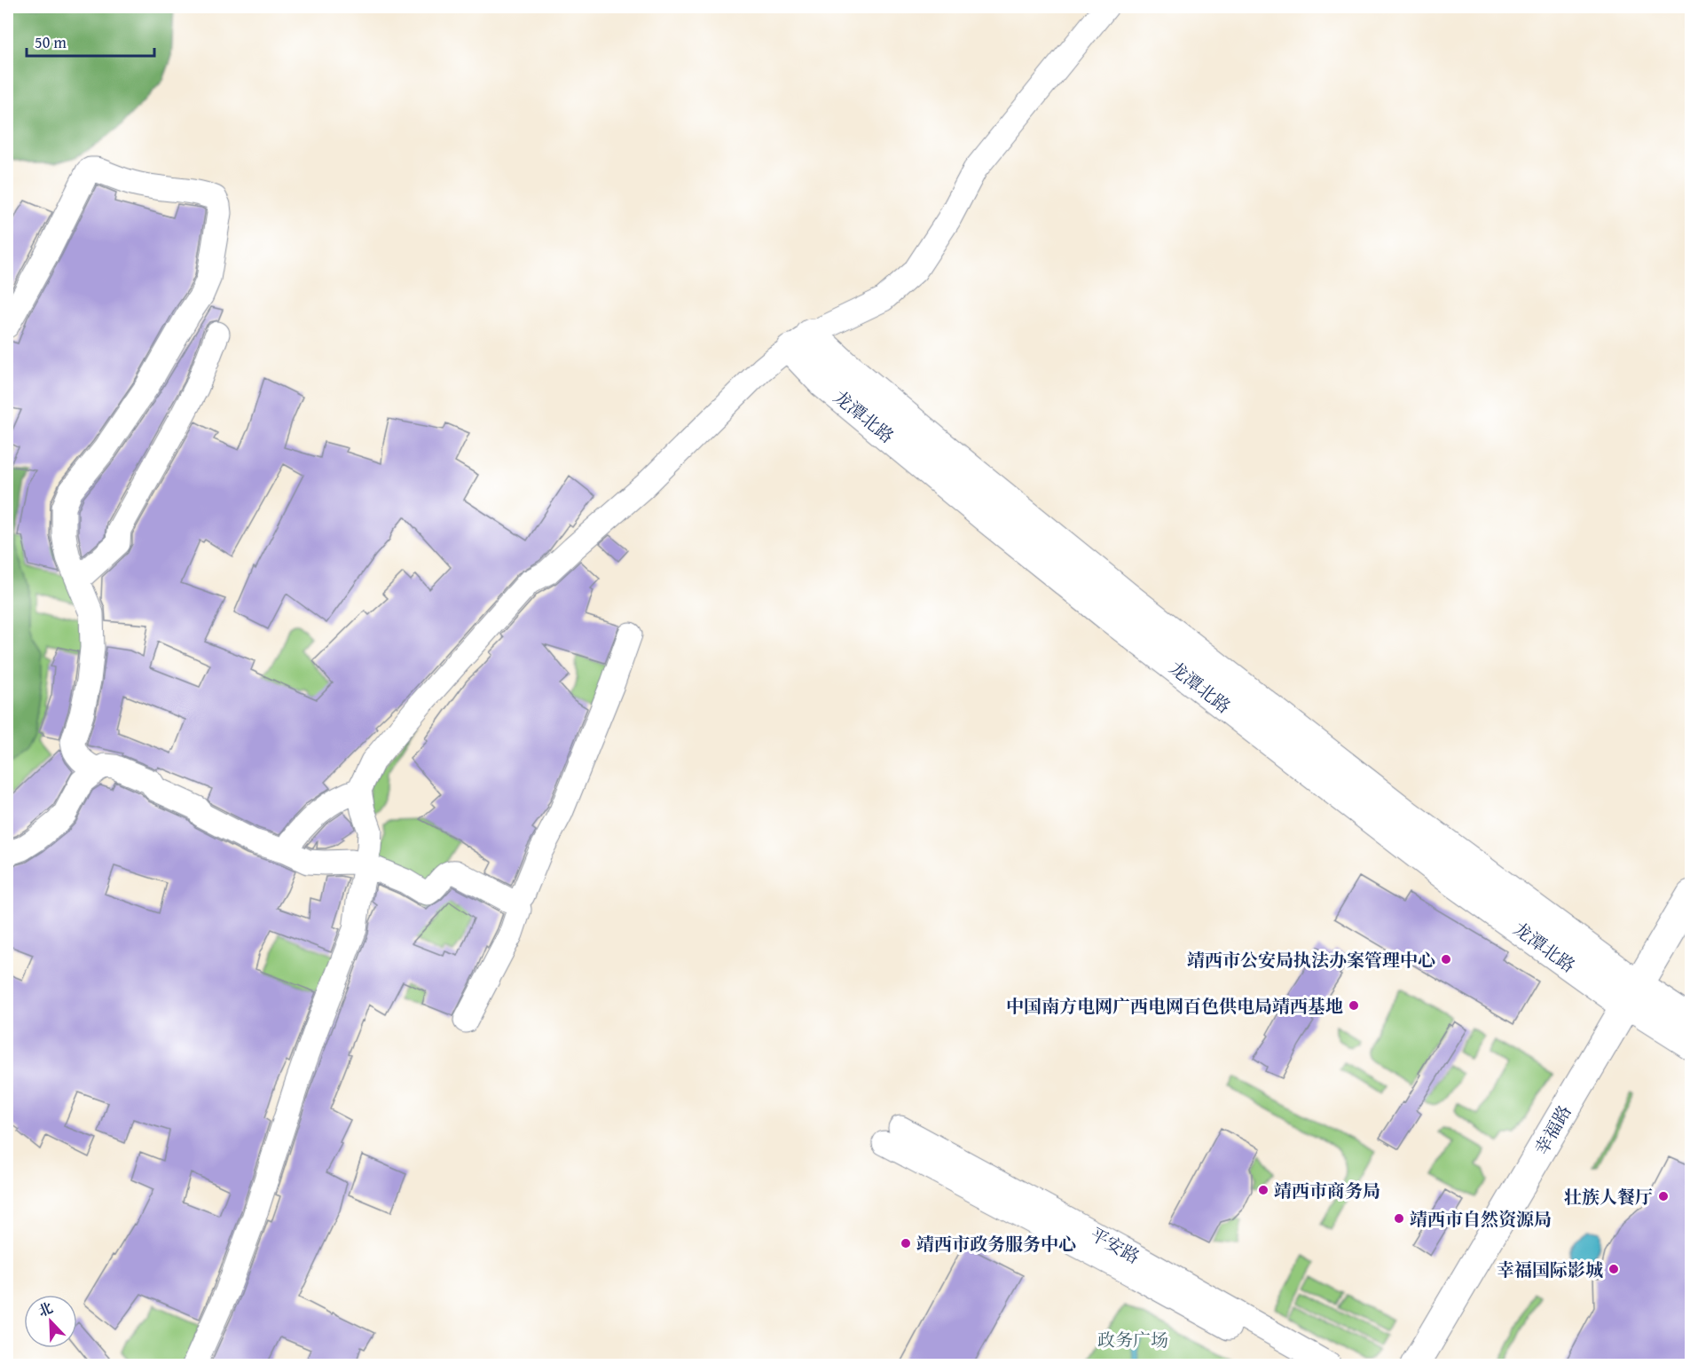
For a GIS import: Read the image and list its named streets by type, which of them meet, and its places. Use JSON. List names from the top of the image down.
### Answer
{
  "streets": {
    "main road": ["龙潭北路", "幸福路"],
    "street": ["平安路"]
  },
  "crossings": [
    ["龙潭北路", "幸福路"]
  ],
  "parks": ["政务广场"],
  "places": [
    "靖西市公安局执法办案管理中心",
    "中国南方电网广西电网百色供电局靖西基地",
    "靖西市商务局",
    "壮族人餐厅",
    "靖西市自然资源局",
    "靖西市政务服务中心",
    "幸福国际影城"
  ],
  "scale_bar": "50 m",
  "north": "top left"
}
